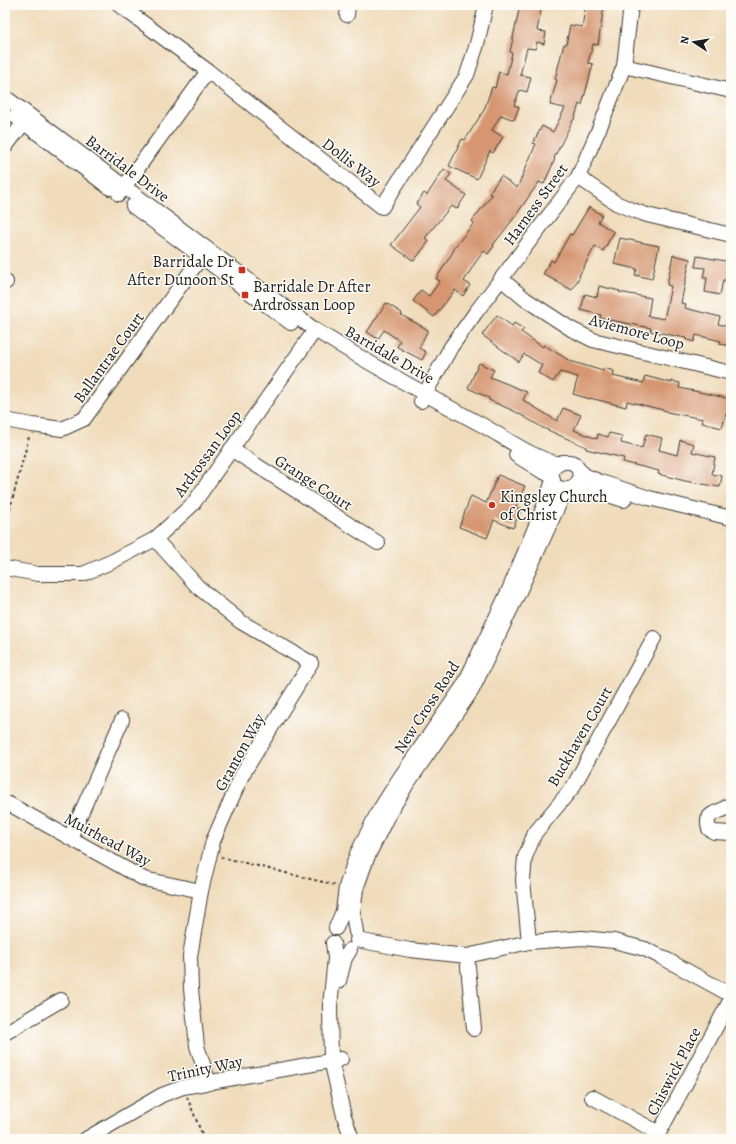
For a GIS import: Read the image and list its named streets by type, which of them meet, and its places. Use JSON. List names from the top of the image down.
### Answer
{
  "streets": {
    "street": [
      "Dollis Way",
      "Barridale Drive",
      "Harness Street",
      "Aviemore Loop",
      "Ballantrae Court",
      "Ardrossan Loop",
      "Grange Court",
      "New Cross Road",
      "Buckhaven Court",
      "Granton Way",
      "Muirhead Way",
      "Trinity Way",
      "Chiswick Place"
    ]
  },
  "crossings": [
    ["Barridale Drive", "Harness Street"],
    ["Barridale Drive", "Ballantrae Court"],
    ["Barridale Drive", "Ardrossan Loop"],
    ["Barridale Drive", "New Cross Road"],
    ["Harness Street", "Aviemore Loop"],
    ["Ardrossan Loop", "Grange Court"],
    ["Ardrossan Loop", "Granton Way"],
    ["Granton Way", "Muirhead Way"],
    ["Granton Way", "Trinity Way"]
  ],
  "places": {
    "transit": ["Barridale Dr After Dunoon St", "Barridale Dr After Ardrossan Loop"],
    "other": ["Kingsley Church of Christ"]
  },
  "north": "left"
}
